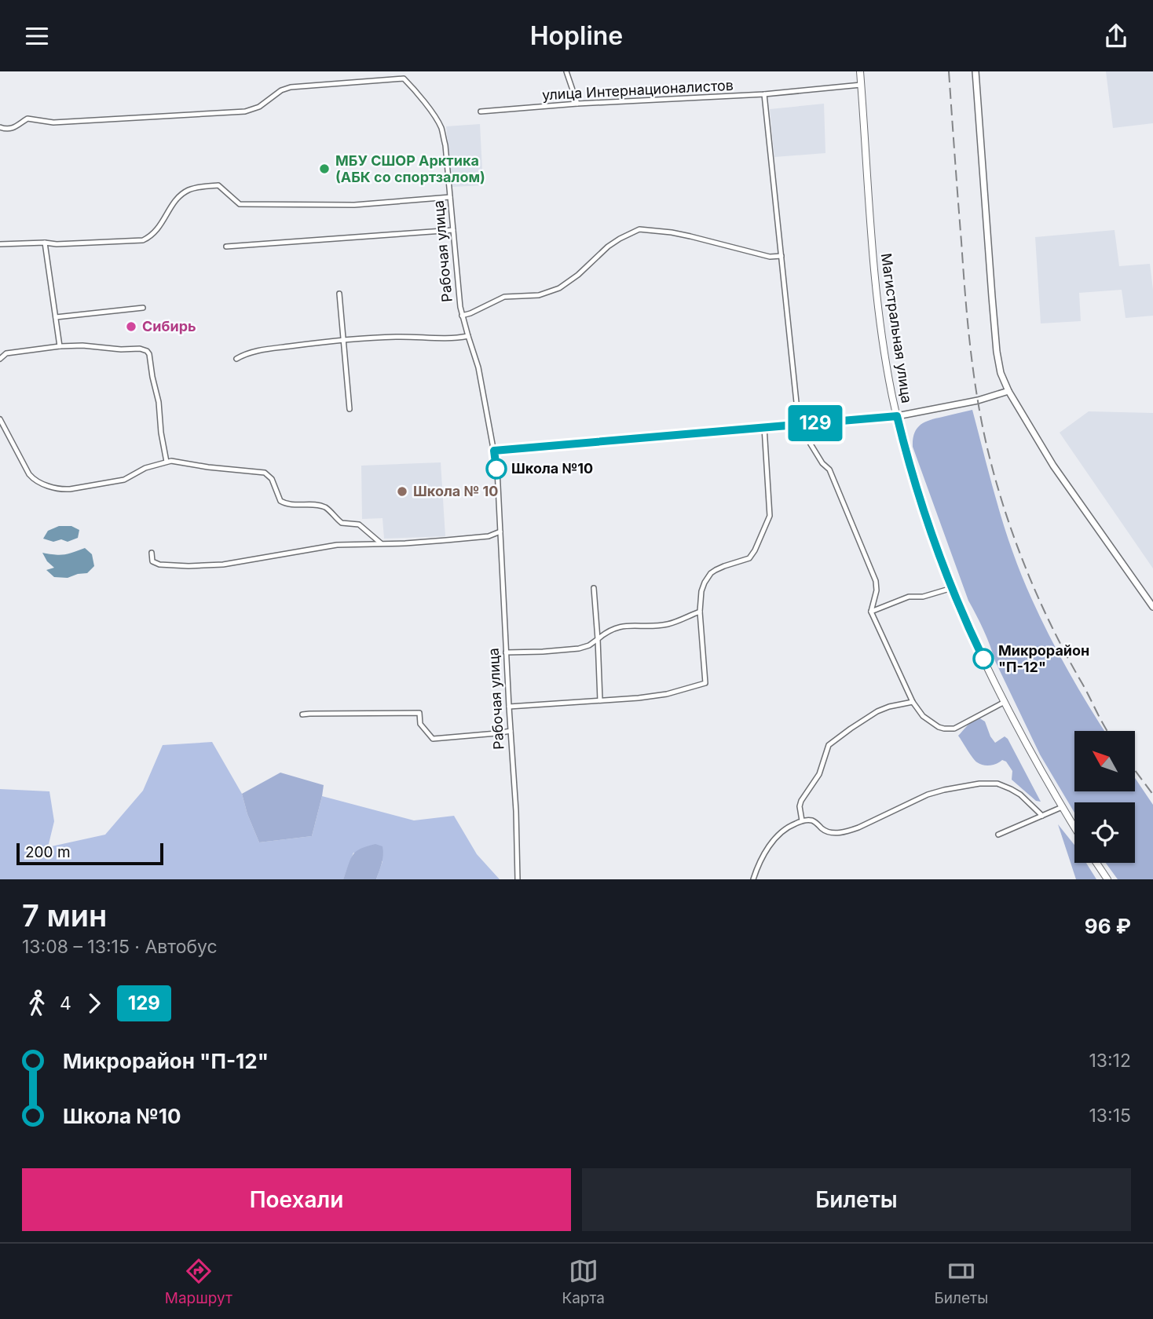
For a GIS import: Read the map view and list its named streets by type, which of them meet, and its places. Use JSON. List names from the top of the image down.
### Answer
{
  "streets": {
    "main road": ["Магистральная улица"],
    "street": ["улица Интернационалистов", "Рабочая улица"]
  },
  "crossings": [
    ["улица Интернационалистов", "Магистральная улица"]
  ],
  "places": [
    "МБУ СШОР Арктика (АБК со спортзалом)",
    "Сибирь",
    "Школа №10",
    "Школа № 10",
    "Микрорайон \"П-12\""
  ],
  "lines": ["bus line 129"],
  "scale_bar": "200 m",
  "north": "top left",
  "page": {
    "header": "Hopline",
    "on_map": "129",
    "scale": "200 m",
    "heading": ["7 мин", "13:08 – 13:15 · Автобус", "96 ₽"],
    "legs": ["4", "129"],
    "list": [
      {
        "name": "Микрорайон \"П-12\"",
        "value": "13:12"
      },
      {
        "name": "Школа №10",
        "value": "13:15"
      }
    ],
    "buttons": ["Поехали", "Билеты"],
    "tabs": ["Маршрут", "Карта", "Билеты"]
  }
}
